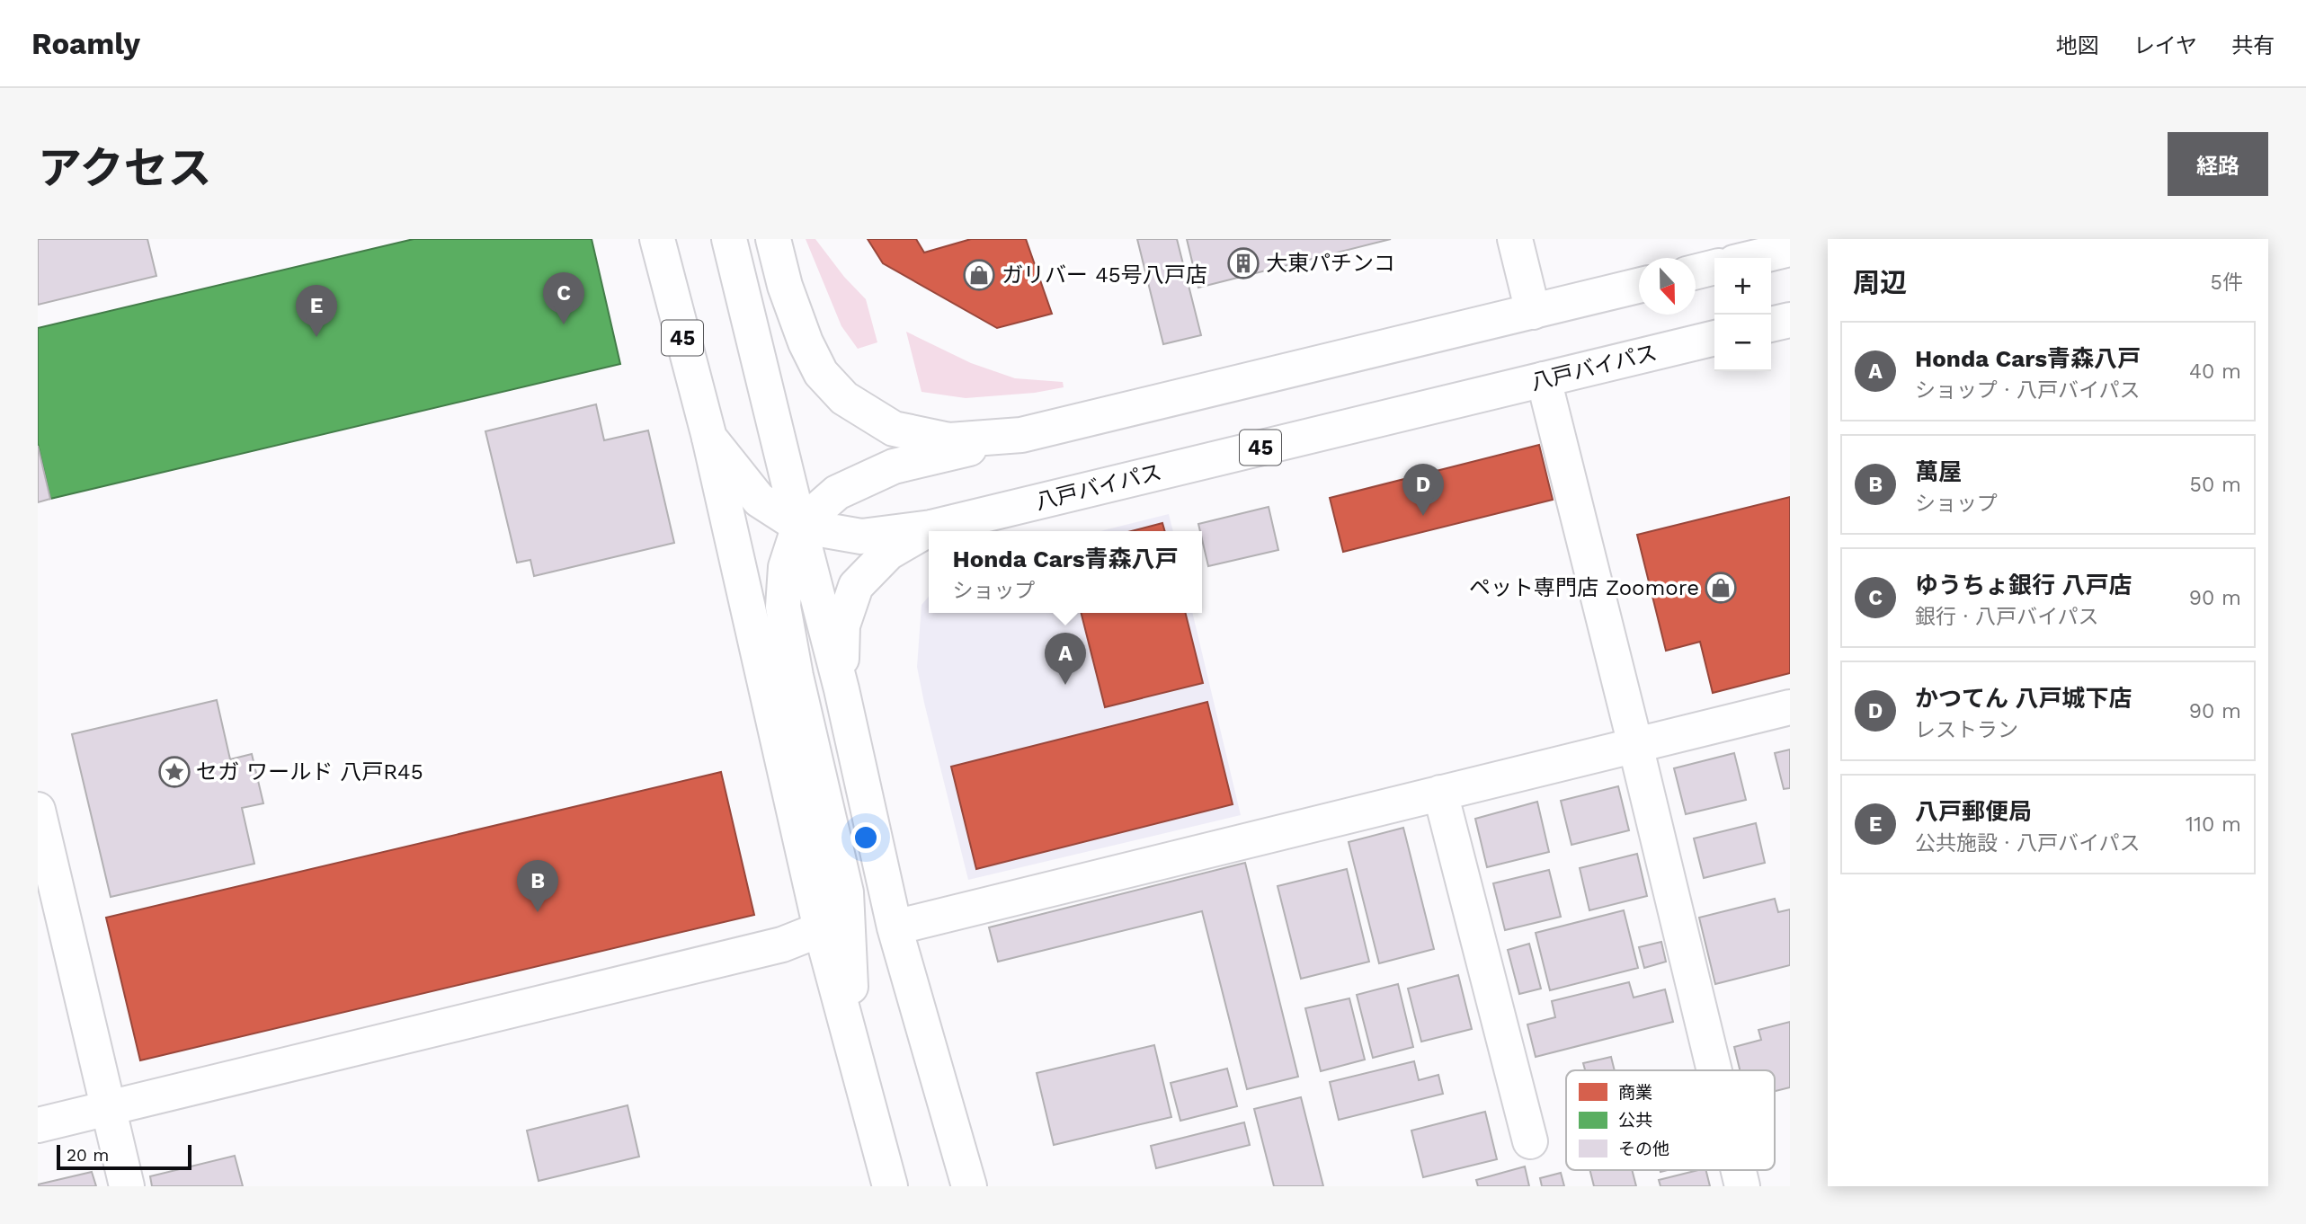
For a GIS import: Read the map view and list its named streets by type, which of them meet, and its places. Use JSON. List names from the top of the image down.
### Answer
{
  "streets": {
    "main road": ["45", "八戸バイパス"]
  },
  "places": {
    "building": ["大東パチンコ"],
    "shop": ["ガリバー 45号八戸店", "ペット専門店 Zoomore"],
    "place": ["セガ ワールド 八戸R45"]
  },
  "legend": ["商業", "公共", "その他"],
  "scale_bar": "20 m",
  "north": "bottom",
  "page": {
    "header": "Roamly",
    "nav": ["地図", "レイヤ", "共有"],
    "title": "アクセス",
    "buttons": "経路",
    "heading": ["周辺", "5件"],
    "map_buttons": ["+", "−"],
    "pins": [
      "C",
      "E",
      "D",
      "A",
      "B"
    ],
    "list": [
      {
        "mark": "A",
        "name": "Honda Cars青森八戸",
        "note": "ショップ · 八戸バイパス",
        "value": "40 m"
      },
      {
        "mark": "B",
        "name": "萬屋",
        "note": "ショップ",
        "value": "50 m"
      },
      {
        "mark": "C",
        "name": "ゆうちょ銀行 八戸店",
        "note": "銀行 · 八戸バイパス",
        "value": "90 m"
      },
      {
        "mark": "D",
        "name": "かつてん 八戸城下店",
        "note": "レストラン",
        "value": "90 m"
      },
      {
        "mark": "E",
        "name": "八戸郵便局",
        "note": "公共施設 · 八戸バイパス",
        "value": "110 m"
      }
    ],
    "popup": ["Honda Cars青森八戸", "ショップ"],
    "scale": "20 m"
  }
}
